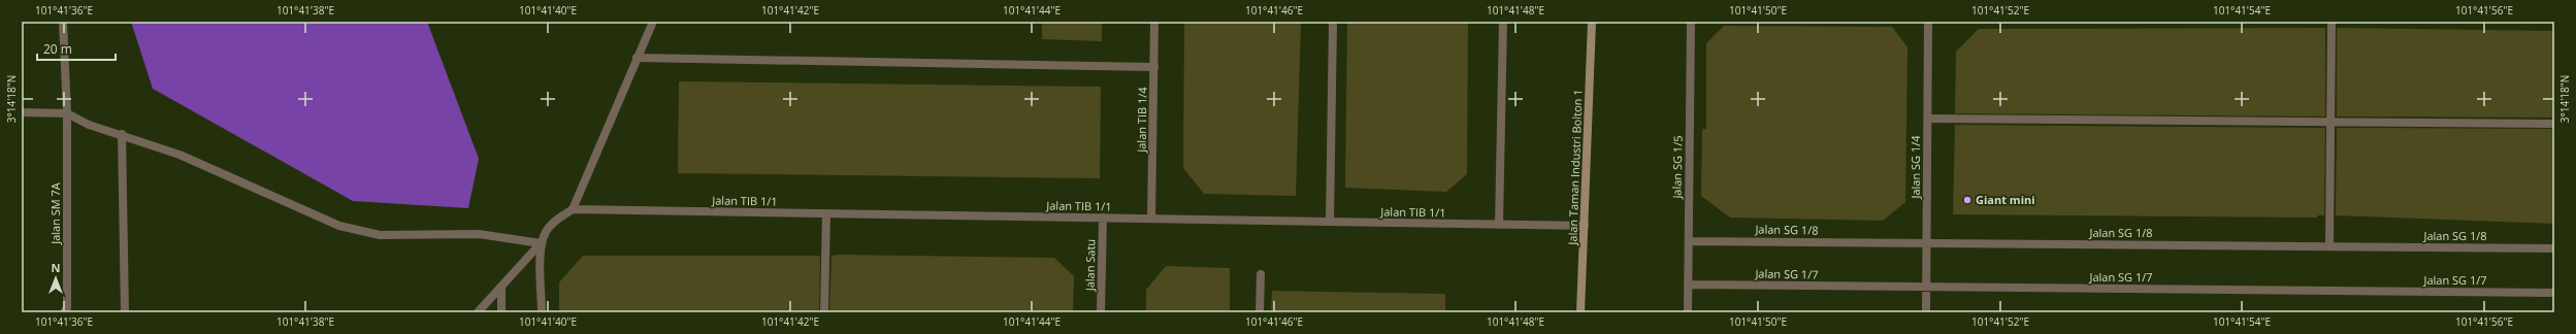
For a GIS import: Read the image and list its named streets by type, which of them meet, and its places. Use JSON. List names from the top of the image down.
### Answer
{
  "streets": {
    "street": [
      "Jalan TIB 1/4",
      "Jalan Taman Industri Bolton 1",
      "Jalan SG 1/5",
      "Jalan SG 1/4",
      "Jalan TIB 1/1",
      "Jalan SM 7A",
      "Jalan SG 1/8",
      "Jalan Satu",
      "Jalan SG 1/7"
    ]
  },
  "crossings": [
    ["Jalan TIB 1/4", "Jalan TIB 1/1"],
    ["Jalan Taman Industri Bolton 1", "Jalan TIB 1/1"],
    ["Jalan SG 1/5", "Jalan SG 1/8"],
    ["Jalan SG 1/5", "Jalan SG 1/7"],
    ["Jalan SG 1/4", "Jalan SG 1/8"],
    ["Jalan SG 1/4", "Jalan SG 1/7"],
    ["Jalan TIB 1/1", "Jalan Satu"]
  ],
  "places": ["Giant mini"],
  "scale_bar": "20 m",
  "north": "top",
  "coordinates": [
    "101°41'36\"E",
    "101°41'38\"E",
    "101°41'40\"E",
    "101°41'42\"E",
    "101°41'44\"E",
    "101°41'46\"E",
    "101°41'48\"E",
    "101°41'50\"E",
    "101°41'52\"E",
    "101°41'54\"E",
    "101°41'56\"E",
    "3°14'18\"N"
  ]
}
